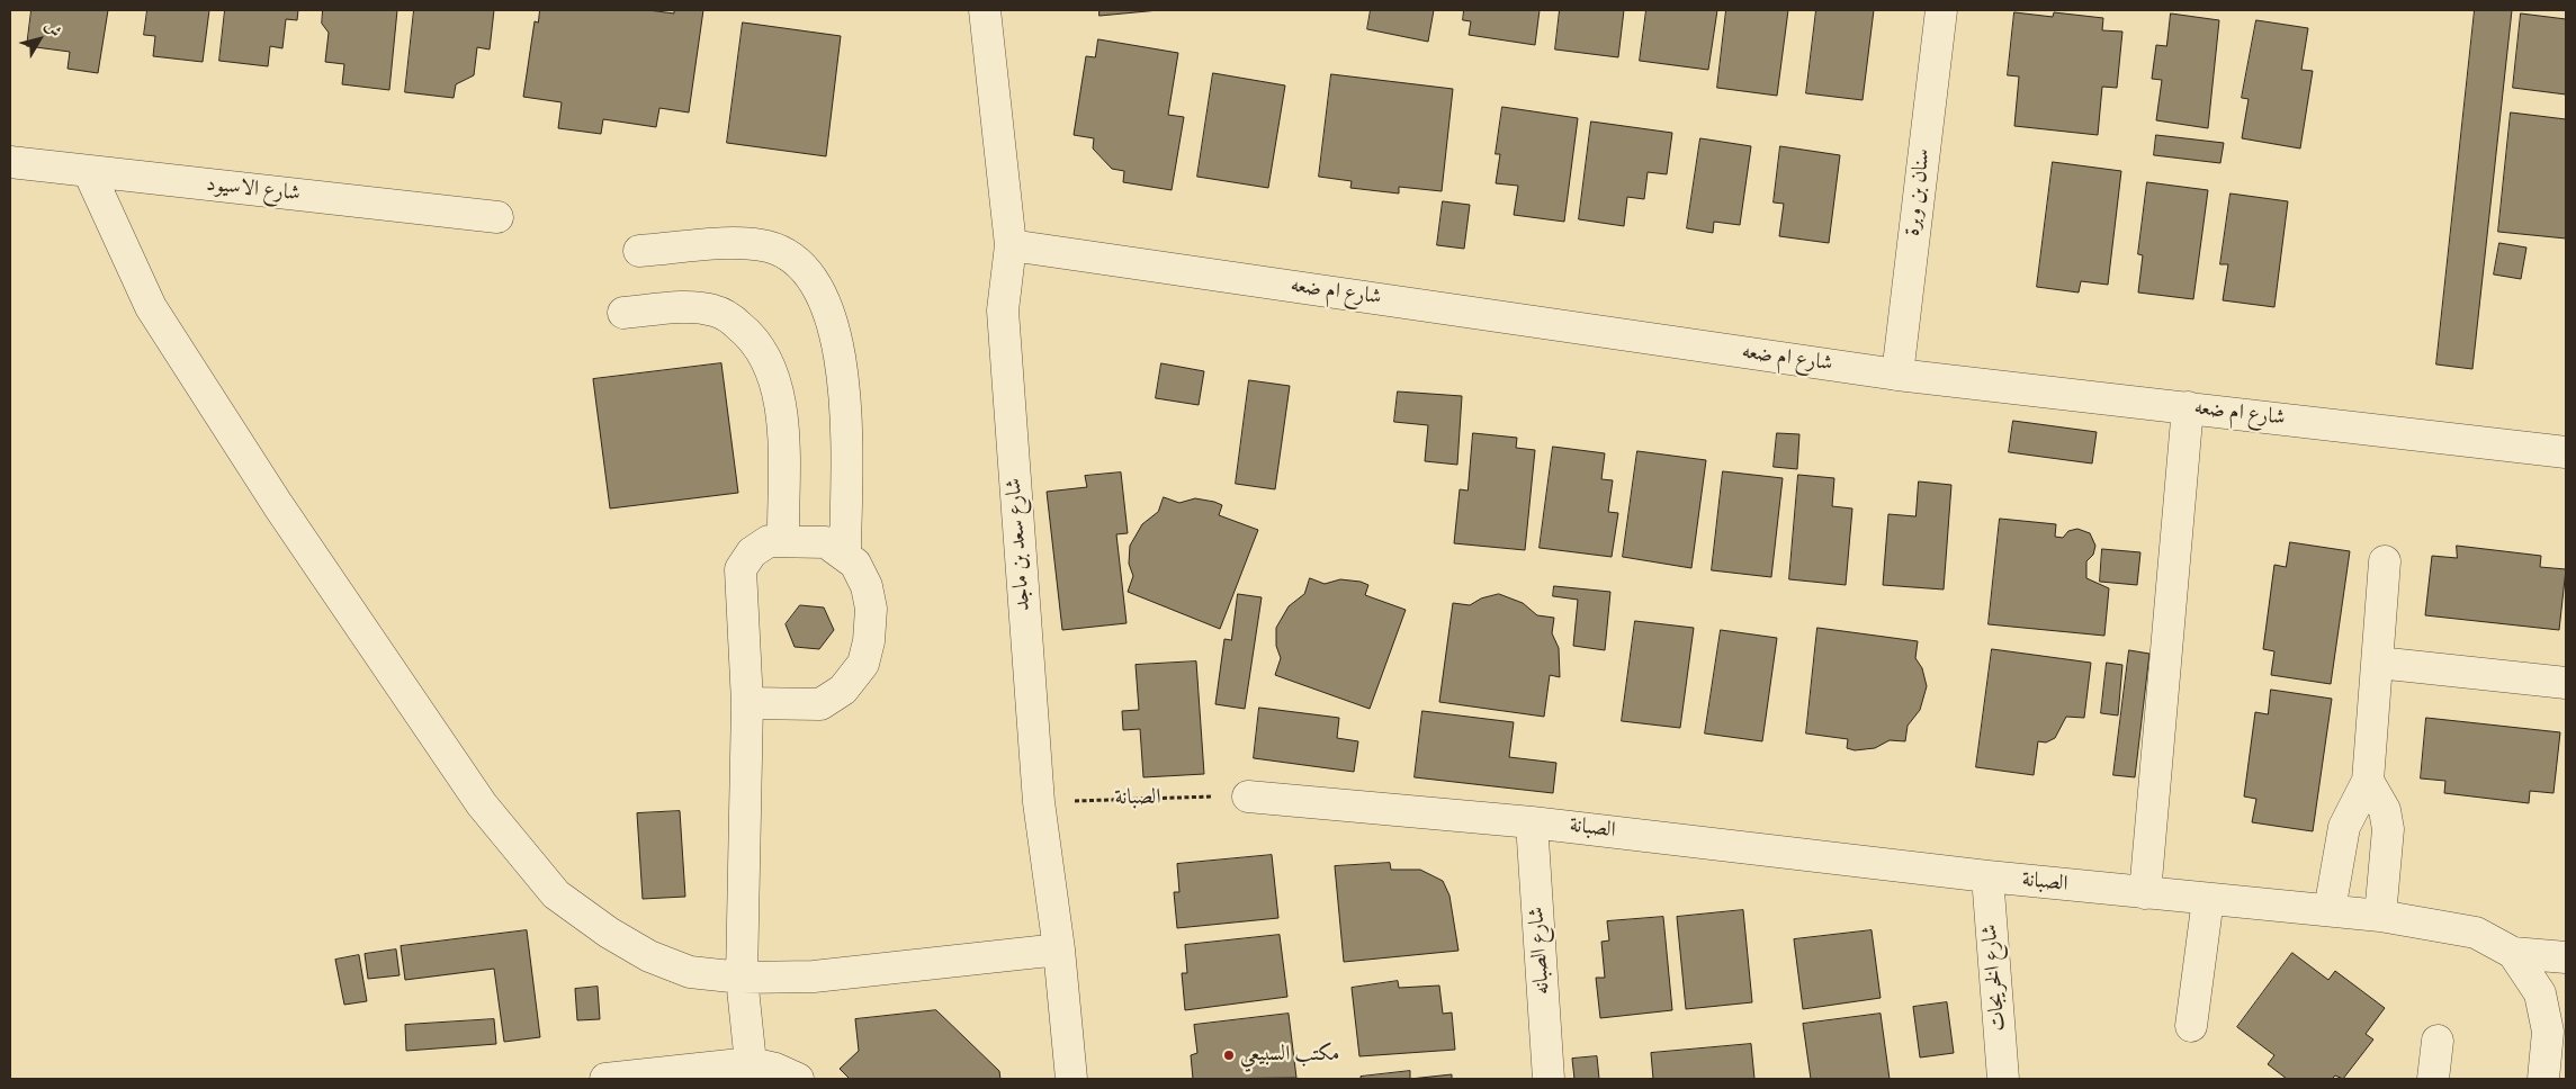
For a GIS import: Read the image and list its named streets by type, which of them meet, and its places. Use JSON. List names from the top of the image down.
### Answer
{
  "streets": {
    "street": [
      "شارع الاسيود",
      "سنان بن وبرة",
      "شارع ام ضعه",
      "شارع سعد بن ماجد",
      "الصبانة",
      "شارع الصبانه",
      "شارع الخريجات"
    ]
  },
  "crossings": [
    ["سنان بن وبرة", "شارع ام ضعه"],
    ["شارع ام ضعه", "شارع سعد بن ماجد"],
    ["شارع سعد بن ماجد", "الصبانة"],
    ["الصبانة", "شارع الصبانه"],
    ["الصبانة", "شارع الخريجات"]
  ],
  "places": ["مكتب السبيعي"],
  "north": "top right"
}
